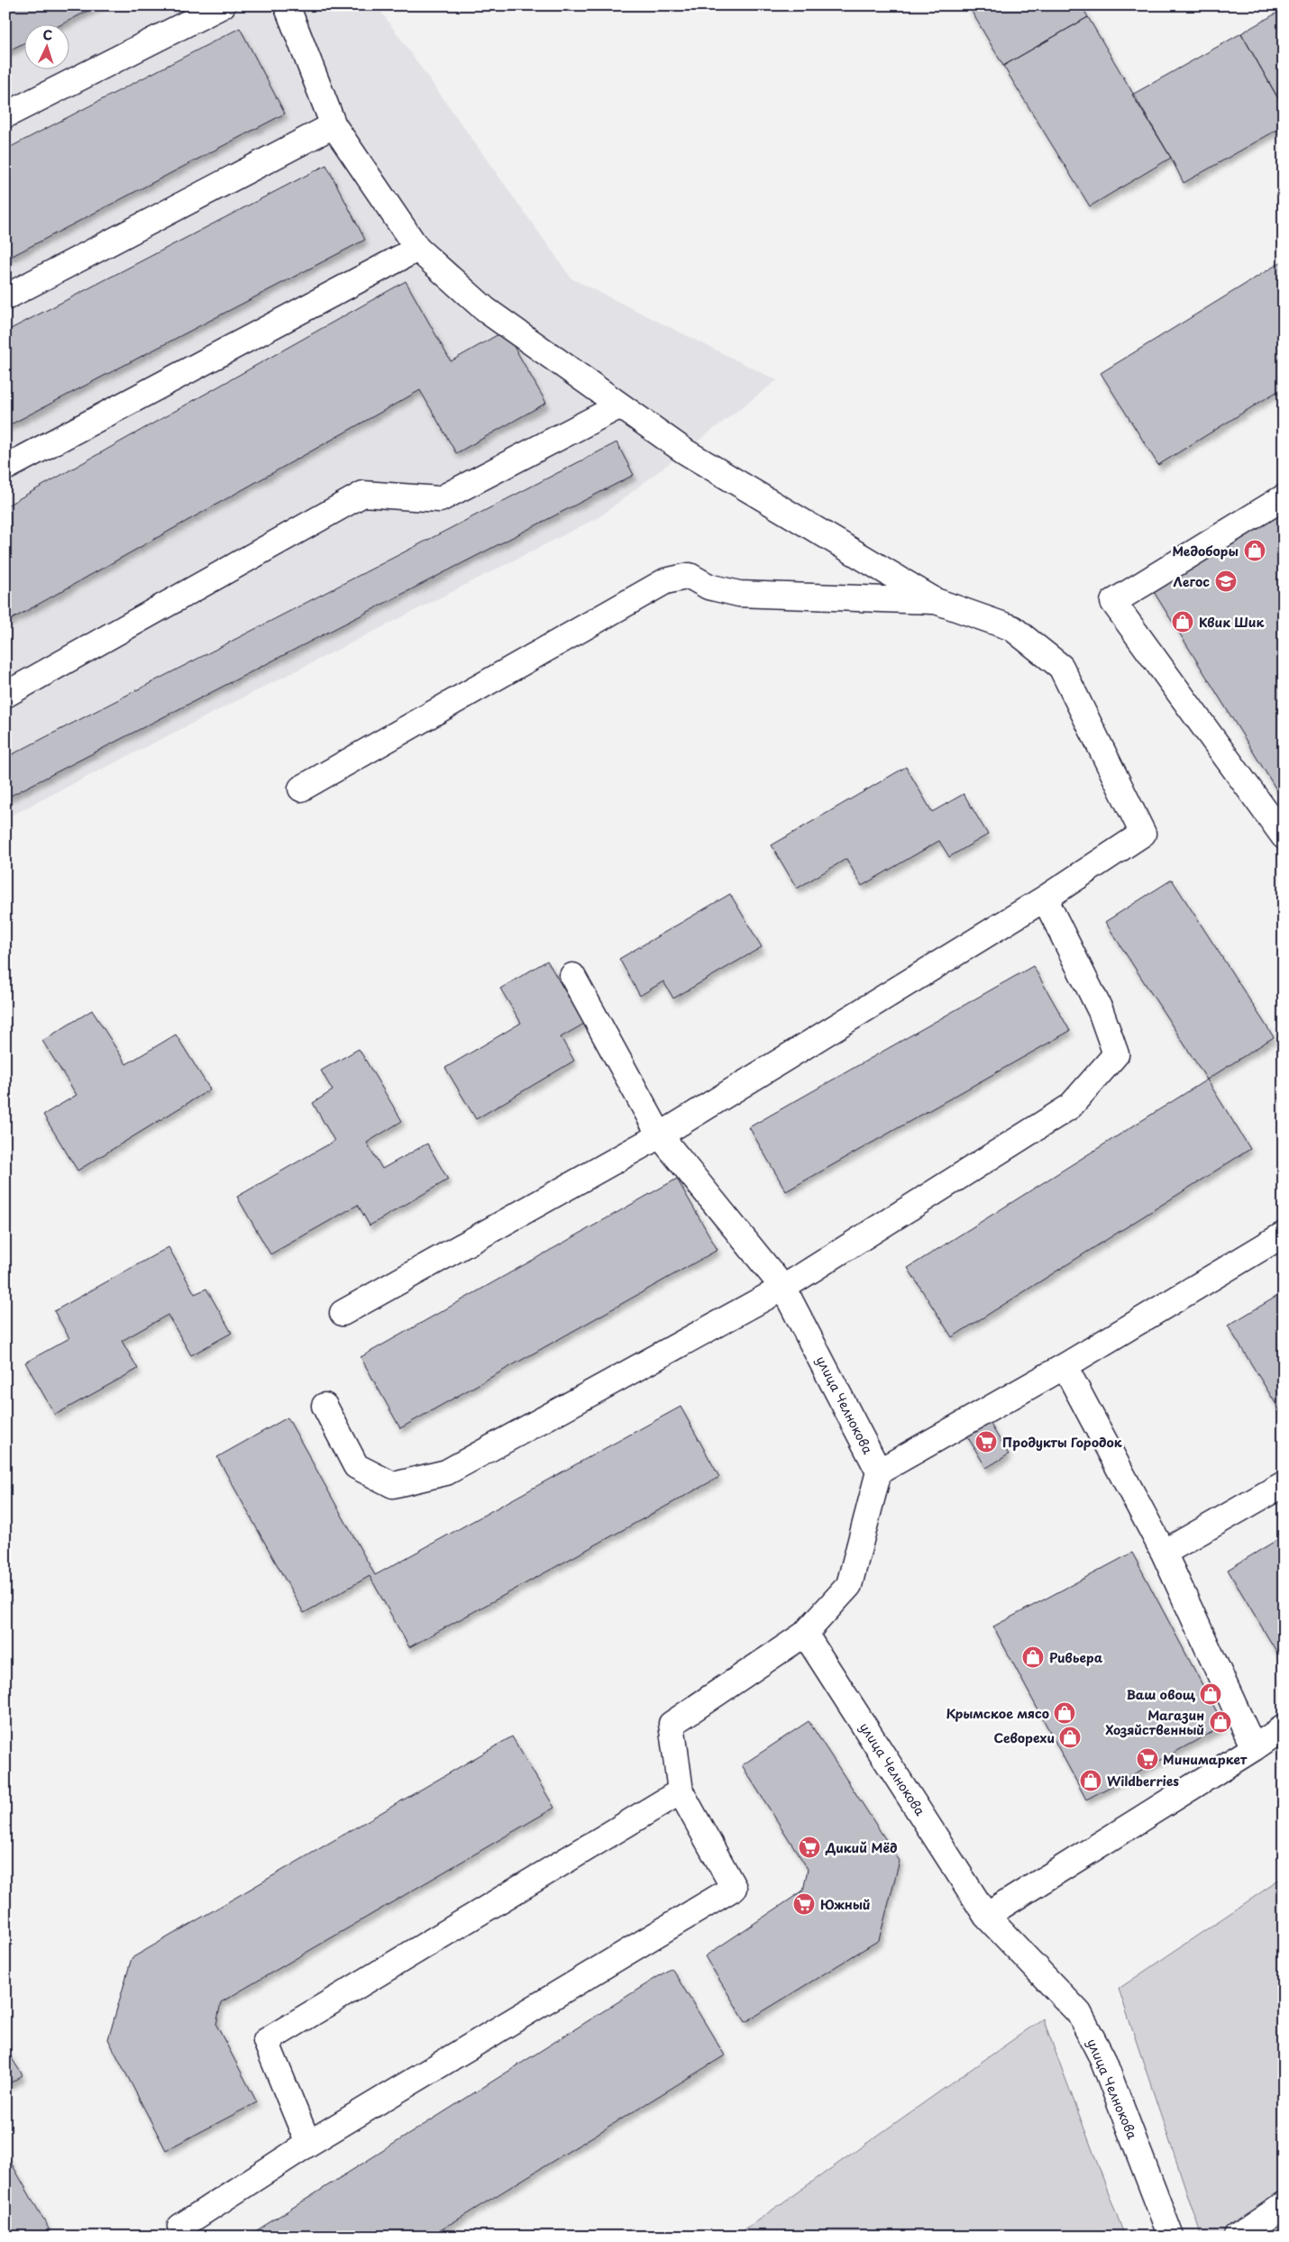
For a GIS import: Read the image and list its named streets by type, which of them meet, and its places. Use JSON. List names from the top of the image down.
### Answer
{
  "streets": {
    "street": ["улица Челнокова"]
  },
  "places": {
    "shop": [
      "Медоборы",
      "Квик Шик",
      "Ривьера",
      "Ваш овощ",
      "Крымское мясо",
      "Магазин Хозяйственный",
      "Севорехи",
      "Wildberries"
    ],
    "school or university": ["Легос"],
    "supermarket": [
      "Продукты Городок",
      "Минимаркет",
      "Дикий Мёд",
      "Южный"
    ]
  },
  "north": "top"
}
